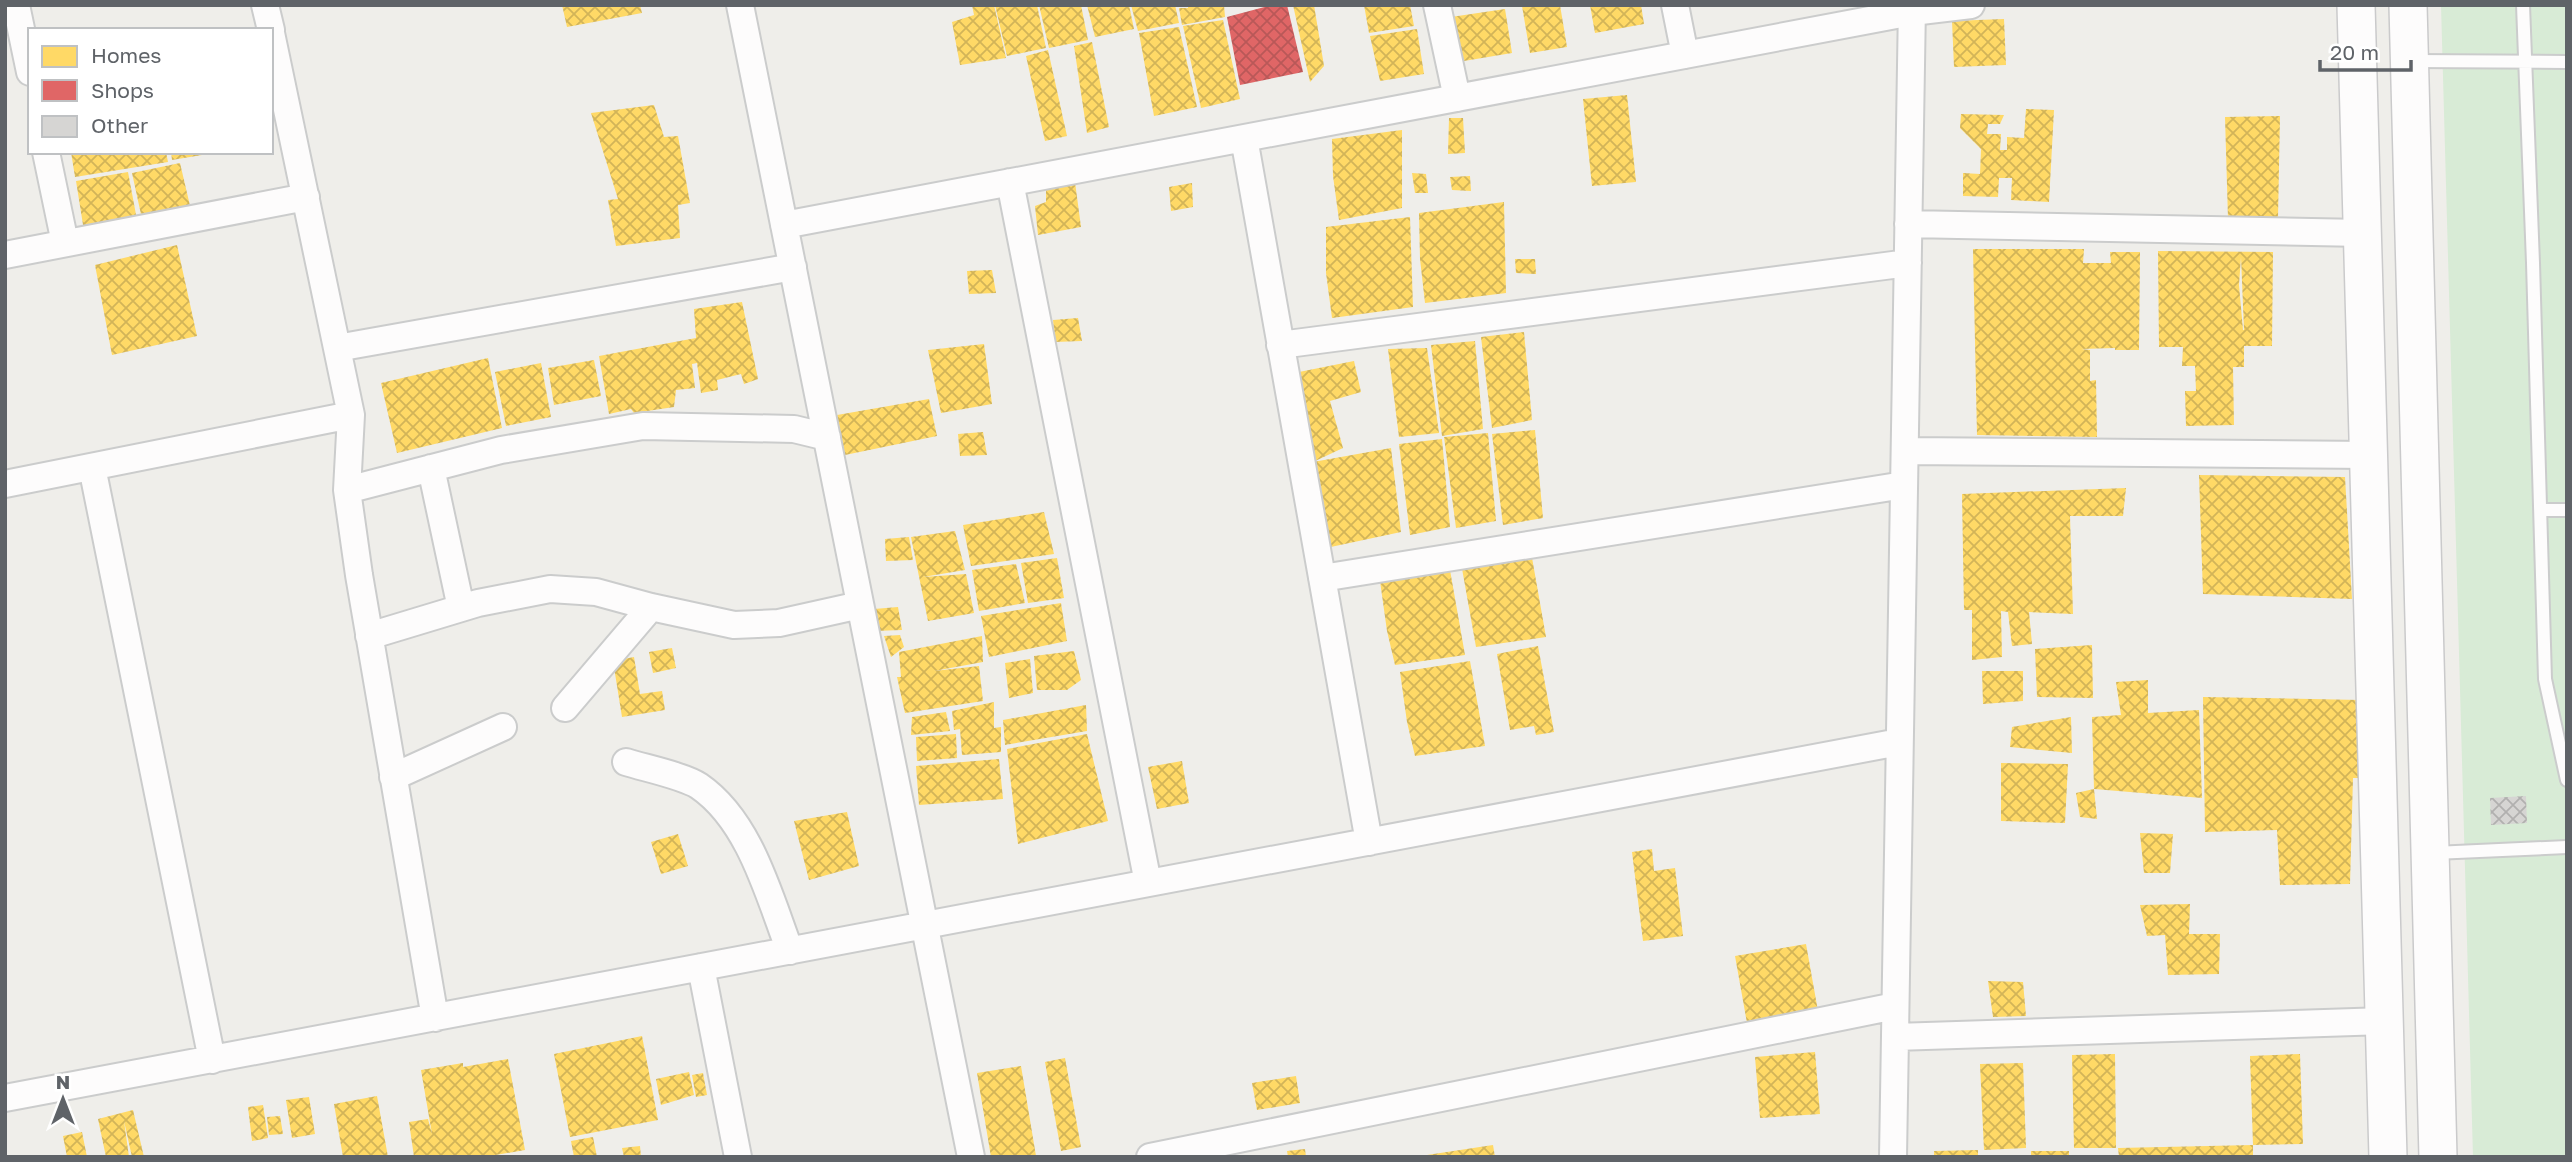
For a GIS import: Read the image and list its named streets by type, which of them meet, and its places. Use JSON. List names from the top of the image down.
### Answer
{
  "legend": ["Homes", "Shops", "Other"],
  "scale_bar": "20 m",
  "north": "top"
}
